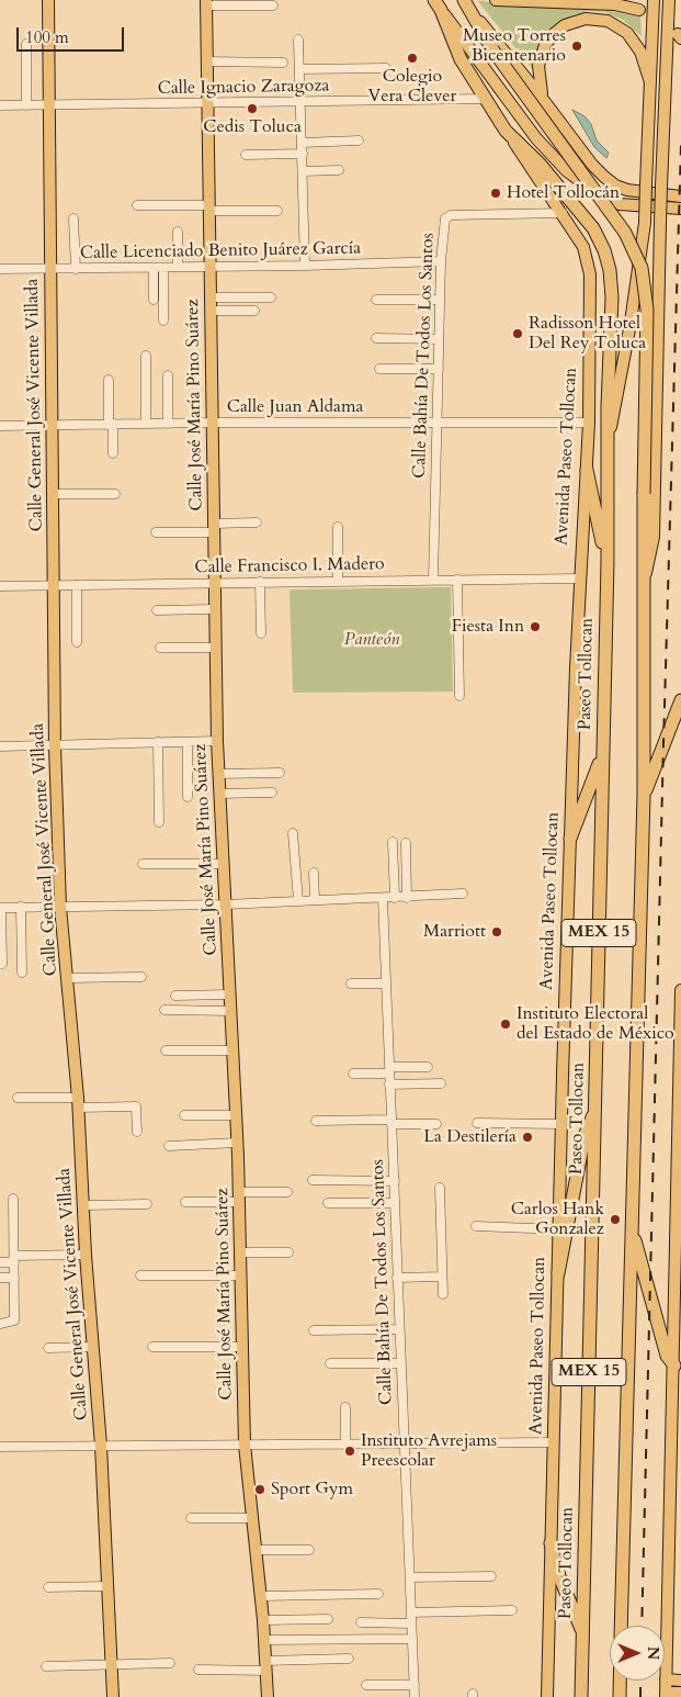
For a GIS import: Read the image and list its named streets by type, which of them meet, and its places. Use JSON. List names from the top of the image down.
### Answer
{
  "streets": {
    "highway": ["Avenida Paseo Tollocan", "Paseo Tollocan", "MEX 15"],
    "main road": ["Calle General José Vicente Villada", "Calle José María Pino Suárez"],
    "street": [
      "Calle Ignacio Zaragoza",
      "Calle Licenciado Benito Juárez García",
      "Calle Bahía De Todos Los Santos",
      "Calle Juan Aldama",
      "Calle Francisco I. Madero"
    ]
  },
  "crossings": [
    ["Calle Ignacio Zaragoza", "Calle General José Vicente Villada"],
    ["Calle Ignacio Zaragoza", "Calle José María Pino Suárez"],
    ["Calle Ignacio Zaragoza", "Avenida Paseo Tollocan"],
    ["Calle Licenciado Benito Juárez García", "Calle Bahía De Todos Los Santos"],
    ["Calle Licenciado Benito Juárez García", "Calle General José Vicente Villada"],
    ["Calle Licenciado Benito Juárez García", "Calle José María Pino Suárez"],
    ["Calle Bahía De Todos Los Santos", "Calle Juan Aldama"],
    ["Calle Bahía De Todos Los Santos", "Avenida Paseo Tollocan"],
    ["Calle Bahía De Todos Los Santos", "Calle Francisco I. Madero"],
    ["Calle General José Vicente Villada", "Calle Juan Aldama"],
    ["Calle General José Vicente Villada", "Calle Francisco I. Madero"],
    ["Calle José María Pino Suárez", "Calle Juan Aldama"],
    ["Calle José María Pino Suárez", "Calle Francisco I. Madero"],
    ["Calle Juan Aldama", "Avenida Paseo Tollocan"],
    ["Avenida Paseo Tollocan", "Calle Francisco I. Madero"],
    ["Avenida Paseo Tollocan", "Paseo Tollocan"],
    ["Avenida Paseo Tollocan", "MEX 15"],
    ["Paseo Tollocan", "MEX 15"]
  ],
  "parks": ["Panteón"],
  "places": [
    "Museo Torres Bicentenario",
    "Colegio Vera Clever",
    "Cedis Toluca",
    "Hotel Tollocán",
    "Radisson Hotel Del Rey Toluca",
    "Fiesta Inn",
    "Marriott",
    "Instituto Electoral del Estado de México",
    "La Destilería",
    "Carlos Hank Gonzalez",
    "Instituto Avrejams Preescolar",
    "Sport Gym"
  ],
  "scale_bar": "100 m",
  "north": "right"
}
